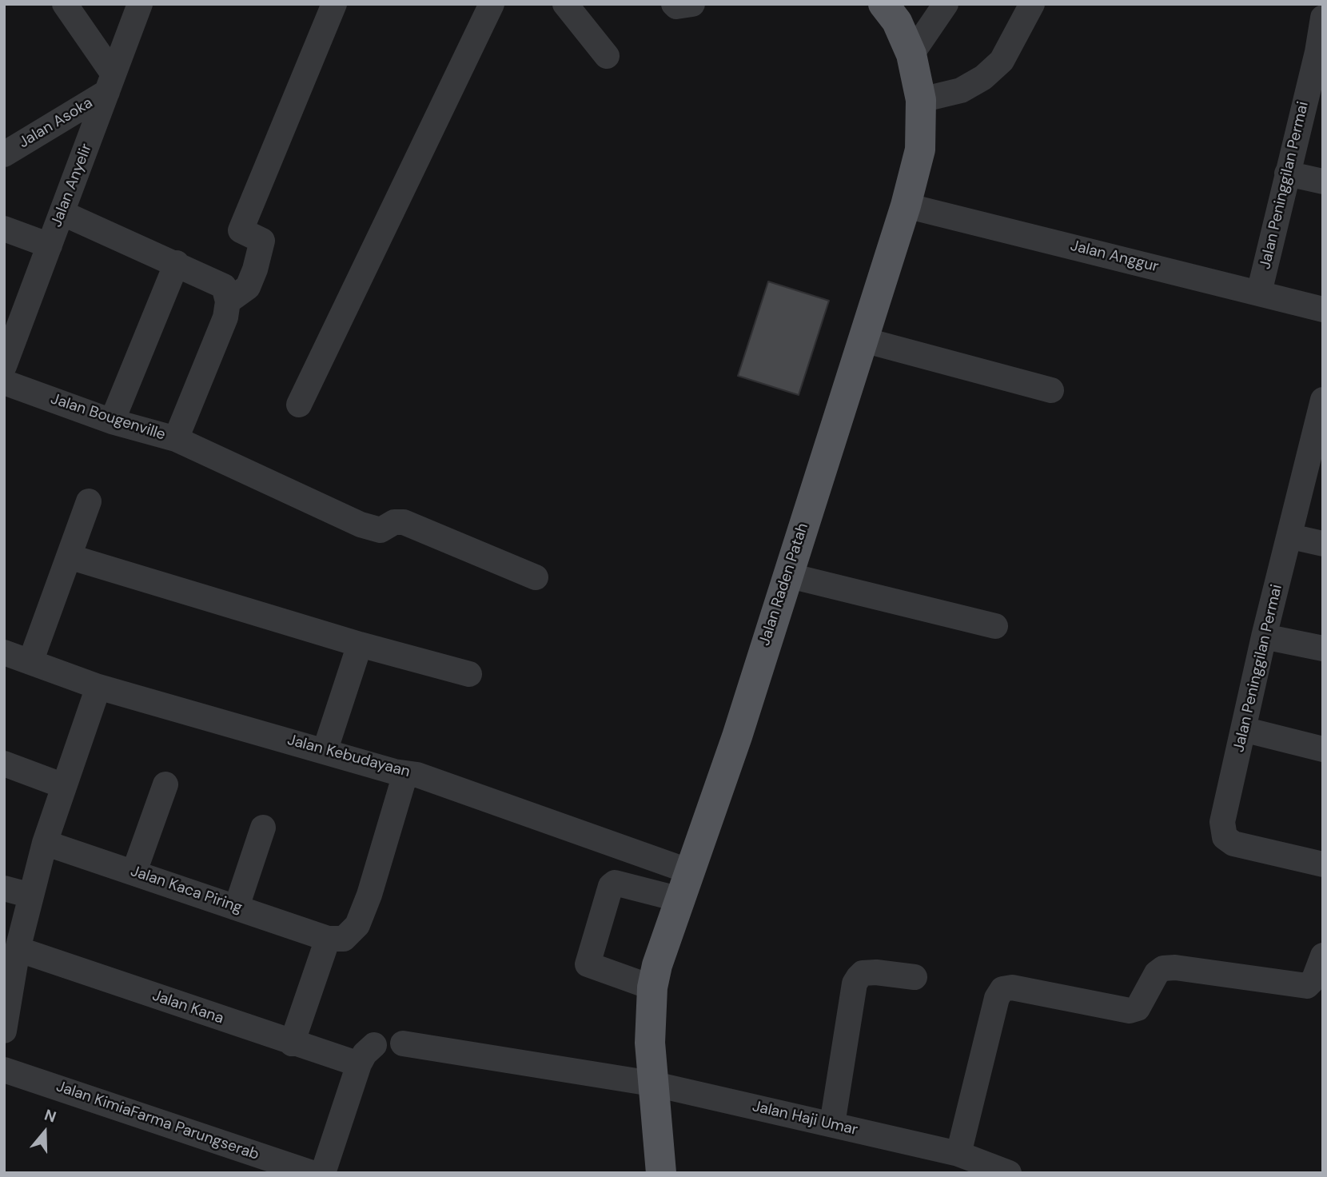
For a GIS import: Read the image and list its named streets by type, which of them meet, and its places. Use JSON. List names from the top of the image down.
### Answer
{
  "streets": {
    "main road": ["Jalan Raden Patah"],
    "street": [
      "Jalan Asoka",
      "Jalan Anyelir",
      "Jalan Peninggilan Permai",
      "Jalan Anggur",
      "Jalan Bougenville",
      "Jalan Kebudayaan",
      "Jalan Kaca Piring",
      "Jalan Kana",
      "Jalan Haji Umar",
      "Jalan KimiaFarma Parungserab"
    ]
  },
  "crossings": [
    ["Jalan Asoka", "Jalan Anyelir"],
    ["Jalan Peninggilan Permai", "Jalan Anggur"],
    ["Jalan Anggur", "Jalan Raden Patah"],
    ["Jalan Raden Patah", "Jalan Kebudayaan"],
    ["Jalan Raden Patah", "Jalan Haji Umar"]
  ],
  "north": "top"
}
